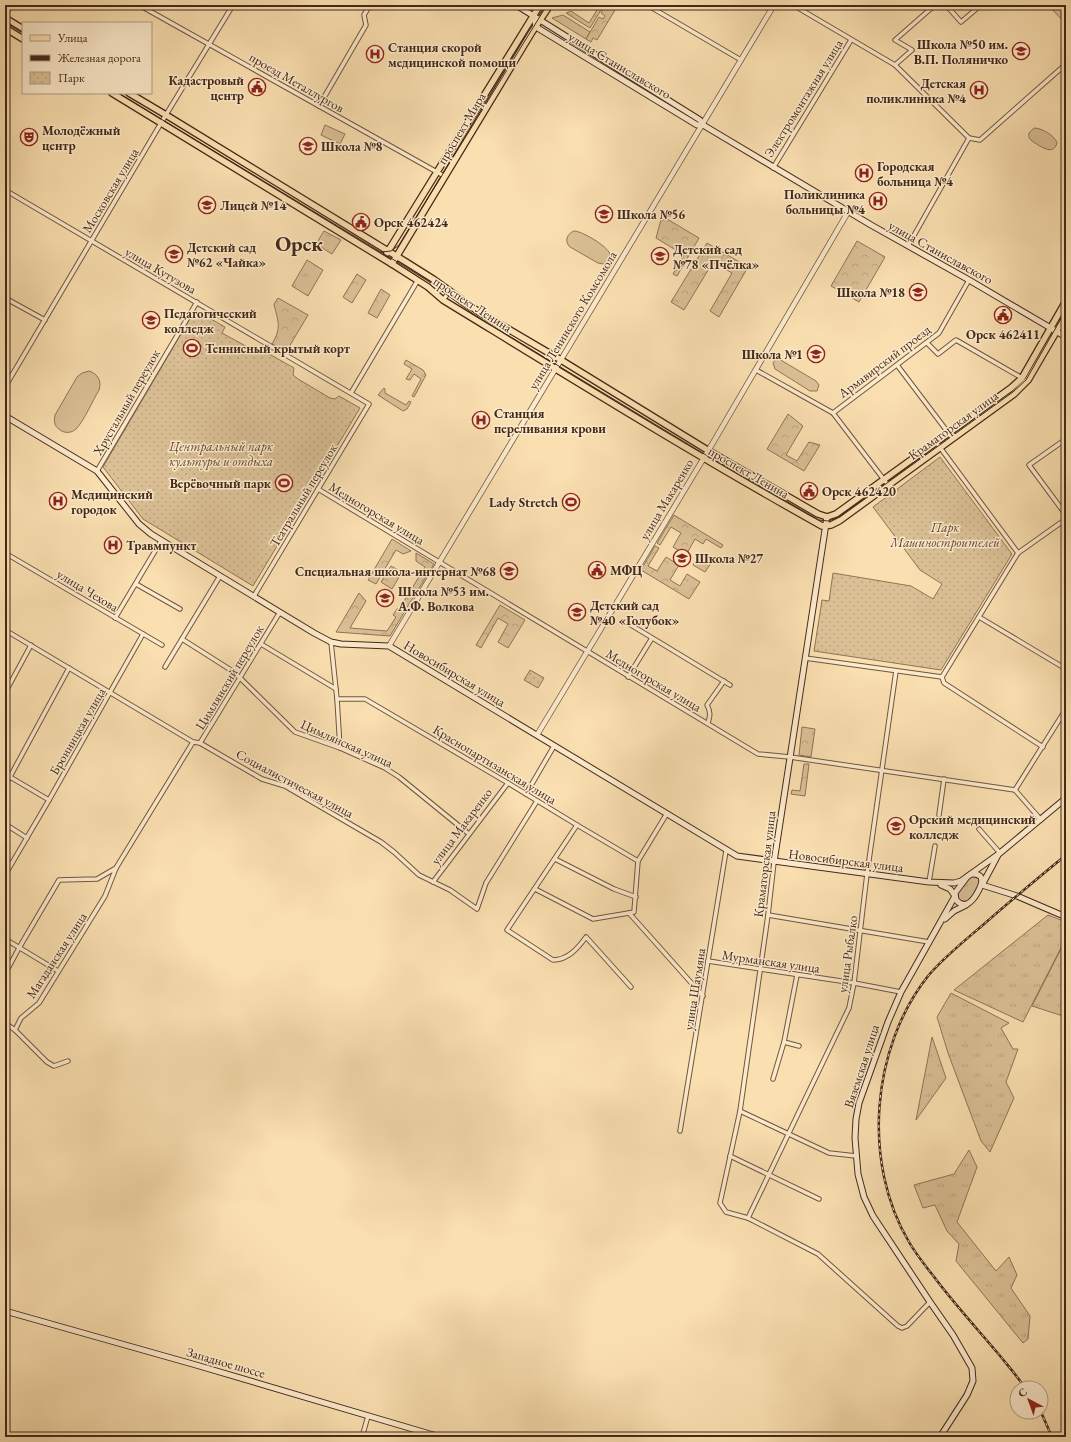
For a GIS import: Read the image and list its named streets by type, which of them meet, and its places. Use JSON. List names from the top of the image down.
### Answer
{
  "streets": {
    "main road": [
      "улица Станиславского",
      "проспект Мира",
      "проспект Ленина",
      "Краматорская улица",
      "Новосибирская улица",
      "Вяземская улица",
      "Западное шоссе"
    ],
    "street": [
      "проезд Металлургов",
      "Электромонтажная улица",
      "Московская улица",
      "улица Кутузова",
      "улица Ленинского Комсомола",
      "Армавирский проезд",
      "Хрустальный переулок",
      "Театральный переулок",
      "улица Макаренко",
      "Медногорская улица",
      "улица Чехова",
      "Цимлянский переулок",
      "Бронницкая улица",
      "Цимлянская улица",
      "Краснопартизанская улица",
      "Социалистическая улица",
      "улица Рыбалко",
      "Магаданская улица",
      "Мурманская улица",
      "улица Шаумяна"
    ]
  },
  "crossings": [
    ["улица Станиславского", "Электромонтажная улица"],
    ["улица Станиславского", "проспект Мира"],
    ["улица Станиславского", "улица Ленинского Комсомола"],
    ["улица Станиславского", "Армавирский проезд"],
    ["улица Станиславского", "Краматорская улица"],
    ["улица Станиславского", "улица Макаренко"],
    ["проезд Металлургов", "проспект Мира"],
    ["проезд Металлургов", "Московская улица"],
    ["проспект Мира", "проспект Ленина"],
    ["Московская улица", "улица Кутузова"],
    ["Московская улица", "проспект Ленина"],
    ["улица Кутузова", "Хрустальный переулок"],
    ["улица Кутузова", "Театральный переулок"],
    ["проспект Ленина", "улица Ленинского Комсомола"],
    ["проспект Ленина", "Краматорская улица"],
    ["проспект Ленина", "улица Макаренко"],
    ["улица Ленинского Комсомола", "Медногорская улица"],
    ["улица Ленинского Комсомола", "Новосибирская улица"],
    ["Хрустальный переулок", "Новосибирская улица"],
    ["Краматорская улица", "Медногорская улица"],
    ["Краматорская улица", "Новосибирская улица"],
    ["Краматорская улица", "улица Рыбалко"],
    ["Краматорская улица", "Мурманская улица"],
    ["Театральный переулок", "Медногорская улица"],
    ["Театральный переулок", "Новосибирская улица"],
    ["улица Макаренко", "Медногорская улица"],
    ["улица Макаренко", "Новосибирская улица"],
    ["улица Макаренко", "Цимлянская улица"],
    ["улица Макаренко", "Краснопартизанская улица"],
    ["улица Макаренко", "Социалистическая улица"],
    ["Медногорская улица", "улица Рыбалко"],
    ["улица Чехова", "Бронницкая улица"],
    ["Новосибирская улица", "Цимлянский переулок"],
    ["Новосибирская улица", "улица Рыбалко"],
    ["Новосибирская улица", "улица Шаумяна"],
    ["Цимлянский переулок", "Цимлянская улица"],
    ["Цимлянский переулок", "Социалистическая улица"],
    ["Цимлянский переулок", "Магаданская улица"],
    ["Краснопартизанская улица", "Социалистическая улица"],
    ["улица Рыбалко", "Мурманская улица"],
    ["Мурманская улица", "улица Шаумяна"],
    ["Мурманская улица", "Вяземская улица"]
  ],
  "districts": ["Орск"],
  "parks": ["Центральный парк культуры и отдыха", "Парк Машиностроителей"],
  "places": {
    "school or university": [
      "Школа №50 им. В.П. Поляничко",
      "Школа №8",
      "Лицей №14",
      "Школа №56",
      "Детский сад №62 «Чайка»",
      "Детский сад №78 «Пчёлка»",
      "Школа №18",
      "Педагогический колледж",
      "Школа №1",
      "Школа №27",
      "Специальная школа-интернат №68",
      "Школа №53 им. А.Ф. Волкова",
      "Детский сад №40 «Голубок»",
      "Орский медицинский колледж"
    ],
    "hospital": [
      "Станция скорой медицинской помощи",
      "Детская поликлиника №4",
      "Городская больница №4",
      "Поликлиника больницы №4",
      "Станция переливания крови",
      "Медицинский городок",
      "Травмпункт"
    ],
    "public building": [
      "Кадастровый центр",
      "Орск 462424",
      "Орск 462411",
      "Орск 462420",
      "МФЦ"
    ],
    "theatre": ["Молодёжный центр"],
    "sports": ["Теннисный крытый корт", "Верёвочный парк", "Lady Stretch"]
  },
  "legend": ["Улица", "Железная дорога", "Парк"],
  "north": "top left"
}
